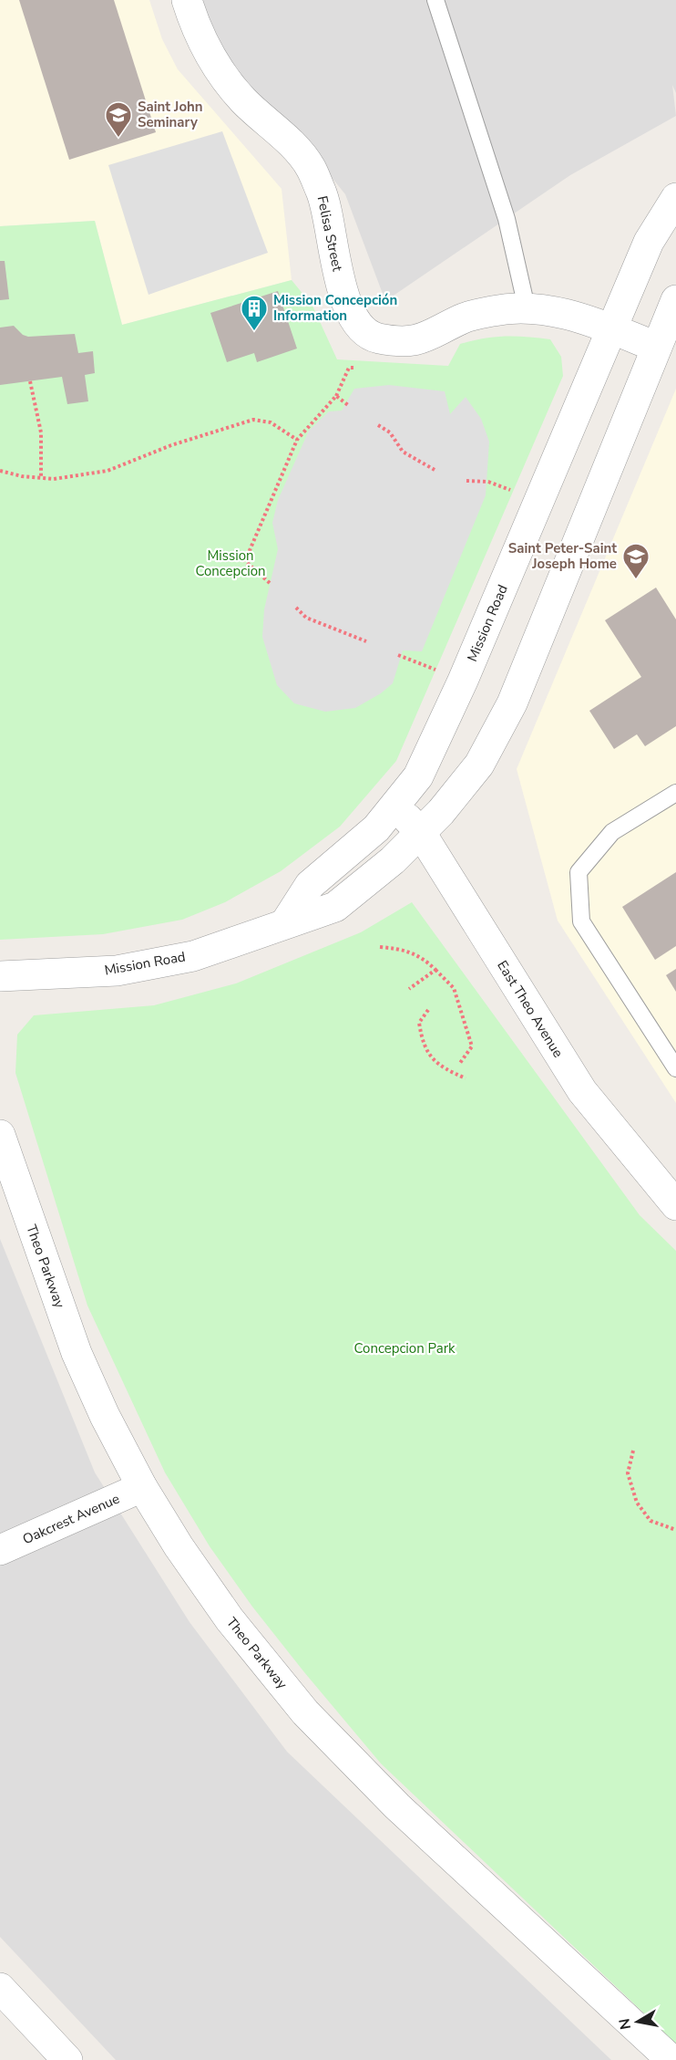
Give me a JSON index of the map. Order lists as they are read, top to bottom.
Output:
{
  "streets": {
    "street": [
      "Felisa Street",
      "Mission Road",
      "East Theo Avenue",
      "Theo Parkway",
      "Oakcrest Avenue"
    ]
  },
  "crossings": [
    ["Felisa Street", "Mission Road"],
    ["Mission Road", "East Theo Avenue"],
    ["Theo Parkway", "Oakcrest Avenue"]
  ],
  "parks": ["Mission Concepcion", "Concepcion Park"],
  "places": {
    "school or university": ["Saint John Seminary", "Saint Peter-Saint Joseph Home"],
    "building": ["Mission Concepción Information"]
  },
  "north": "left"
}
